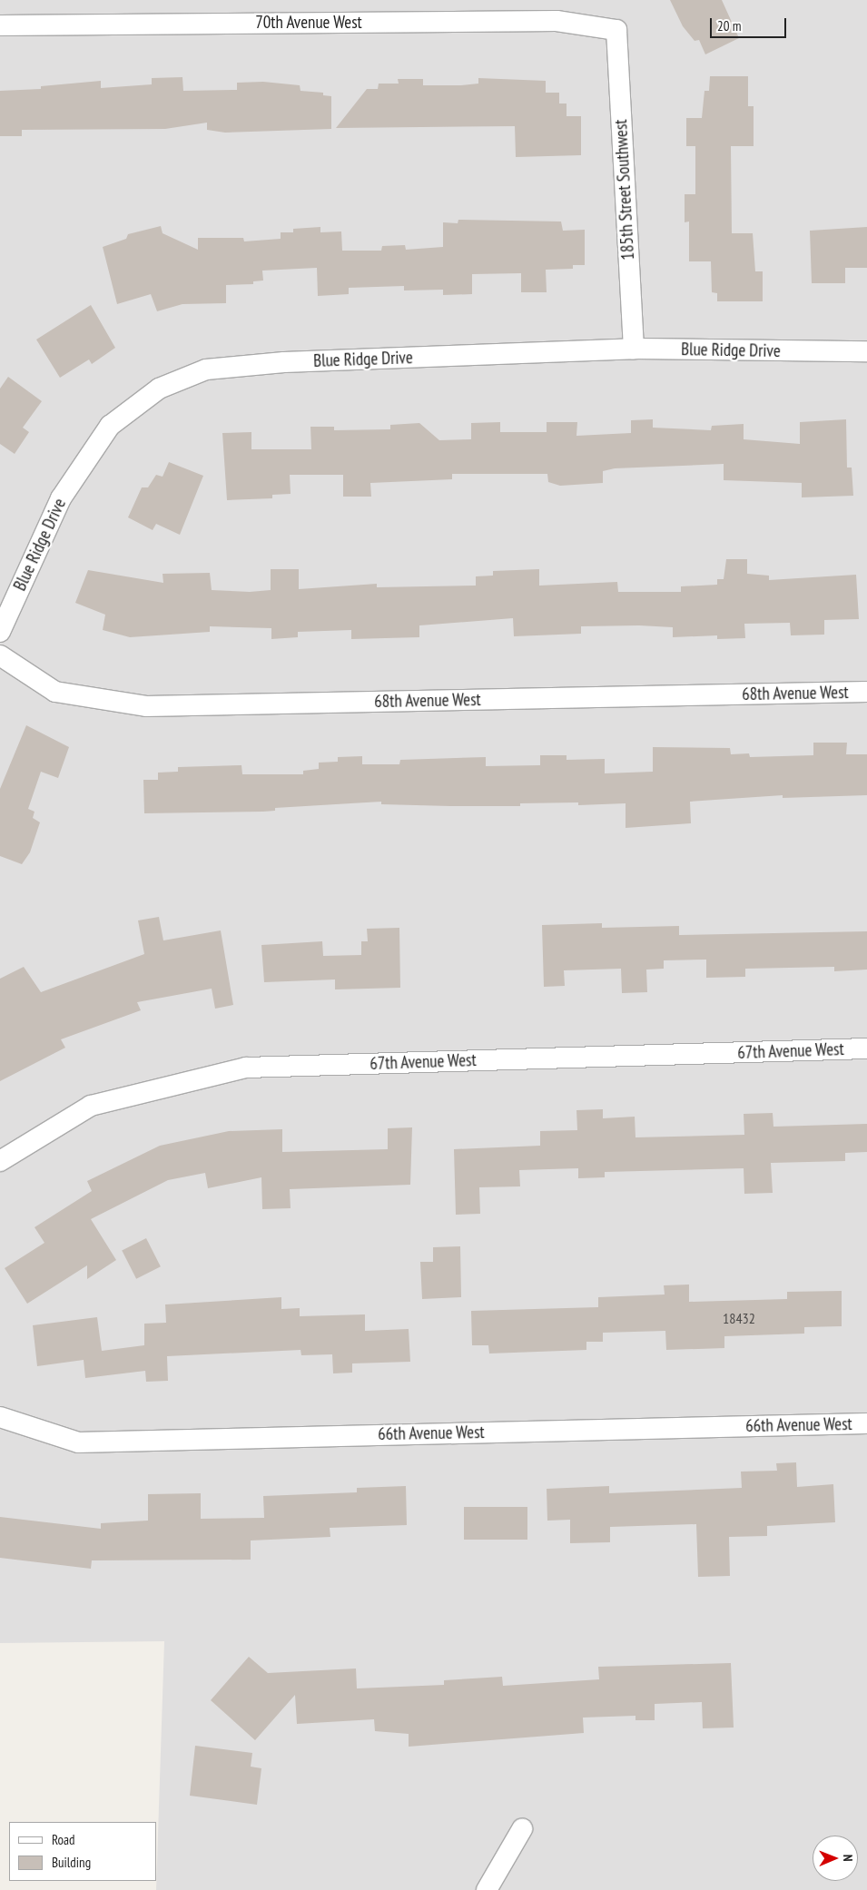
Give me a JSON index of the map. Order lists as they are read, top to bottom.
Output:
{
  "streets": {
    "street": [
      "70th Avenue West",
      "185th Street Southwest",
      "Blue Ridge Drive",
      "68th Avenue West",
      "67th Avenue West",
      "66th Avenue West"
    ]
  },
  "crossings": [
    ["70th Avenue West", "185th Street Southwest"],
    ["185th Street Southwest", "Blue Ridge Drive"]
  ],
  "house_numbers": ["18432"],
  "legend": ["Road", "Building"],
  "scale_bar": "20 m",
  "north": "right"
}
